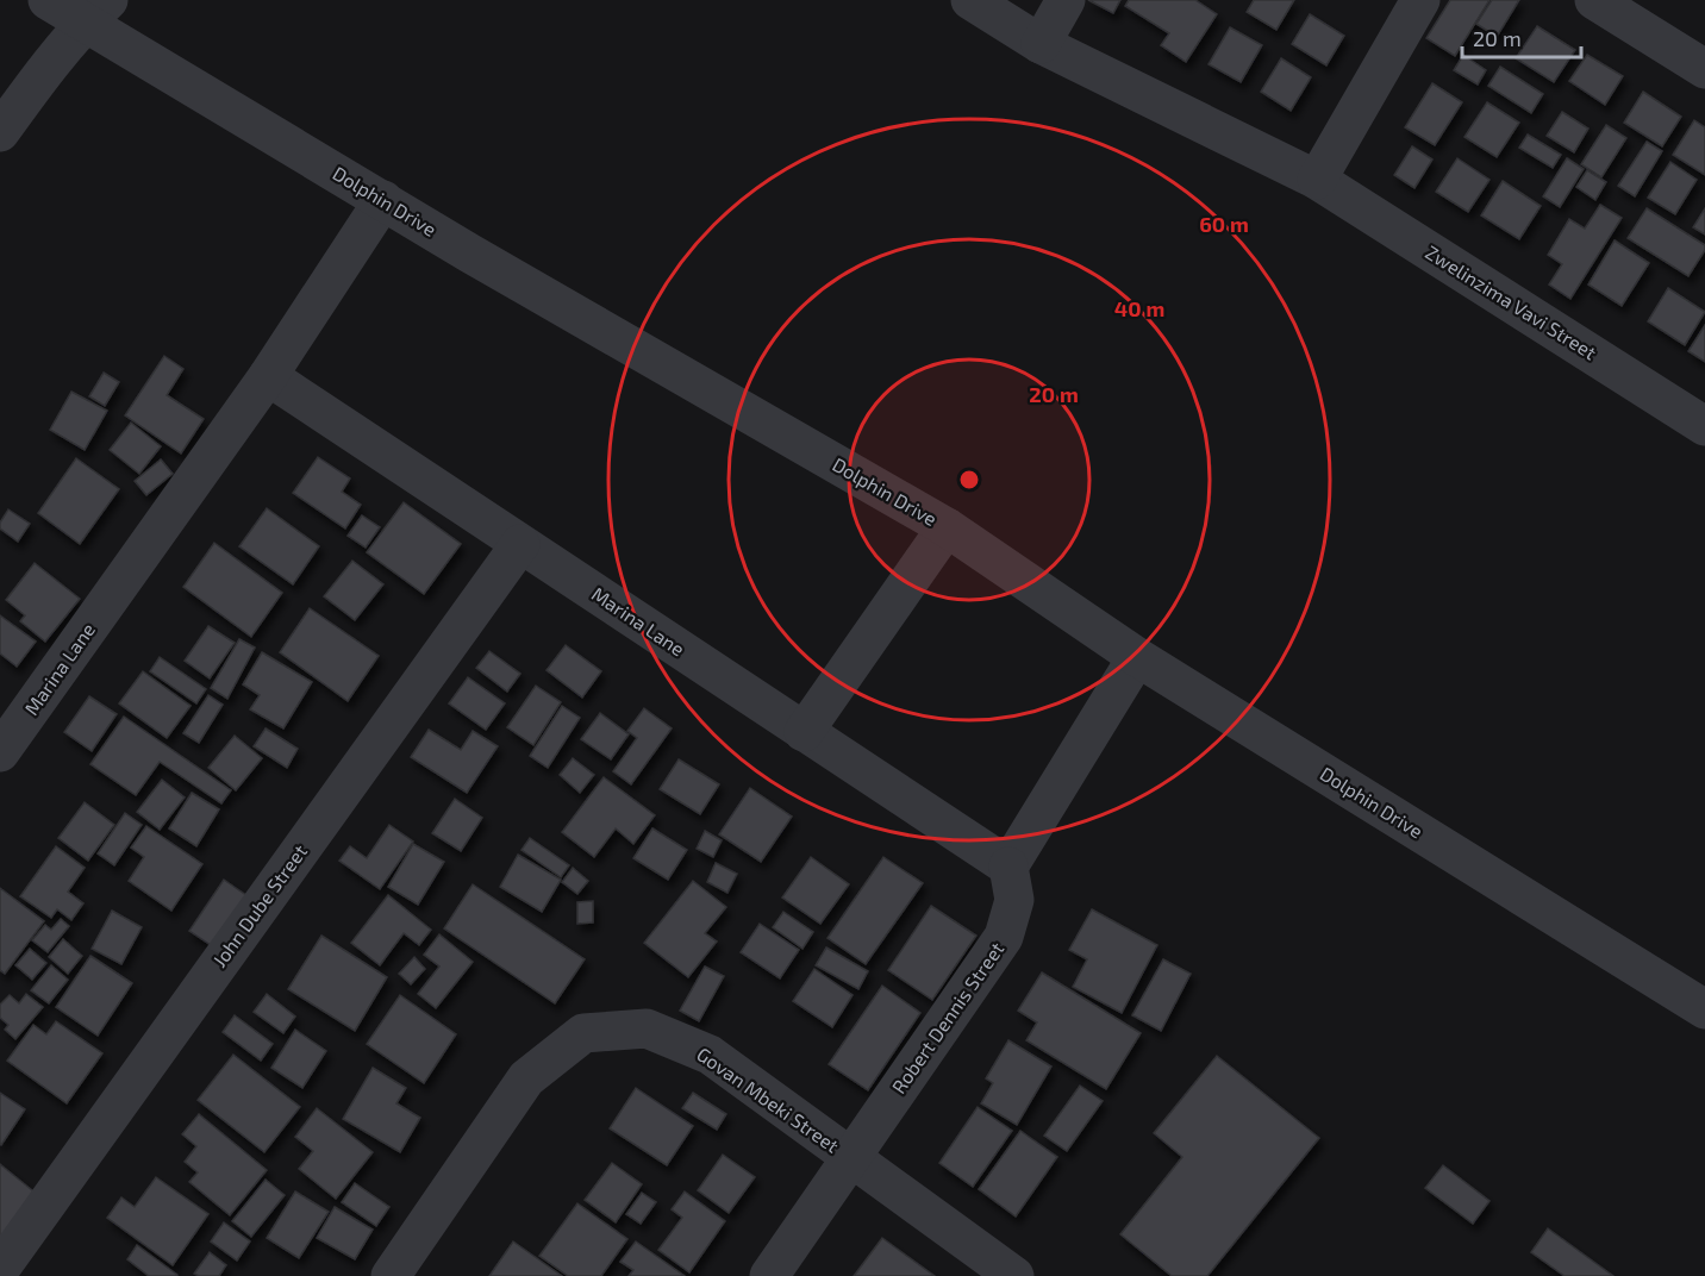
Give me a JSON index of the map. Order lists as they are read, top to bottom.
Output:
{
  "streets": {
    "street": [
      "Dolphin Drive",
      "Zwelinzima Vavi Street",
      "Marina Lane",
      "John Dube Street",
      "Robert Dennis Street",
      "Govan Mbeki Street"
    ]
  },
  "crossings": [
    ["Dolphin Drive", "Marina Lane"],
    ["Marina Lane", "John Dube Street"],
    ["Marina Lane", "Robert Dennis Street"],
    ["Robert Dennis Street", "Govan Mbeki Street"]
  ],
  "scale_bar": "20 m",
  "rings": ["60 m", "40 m", "20 m"]
}
